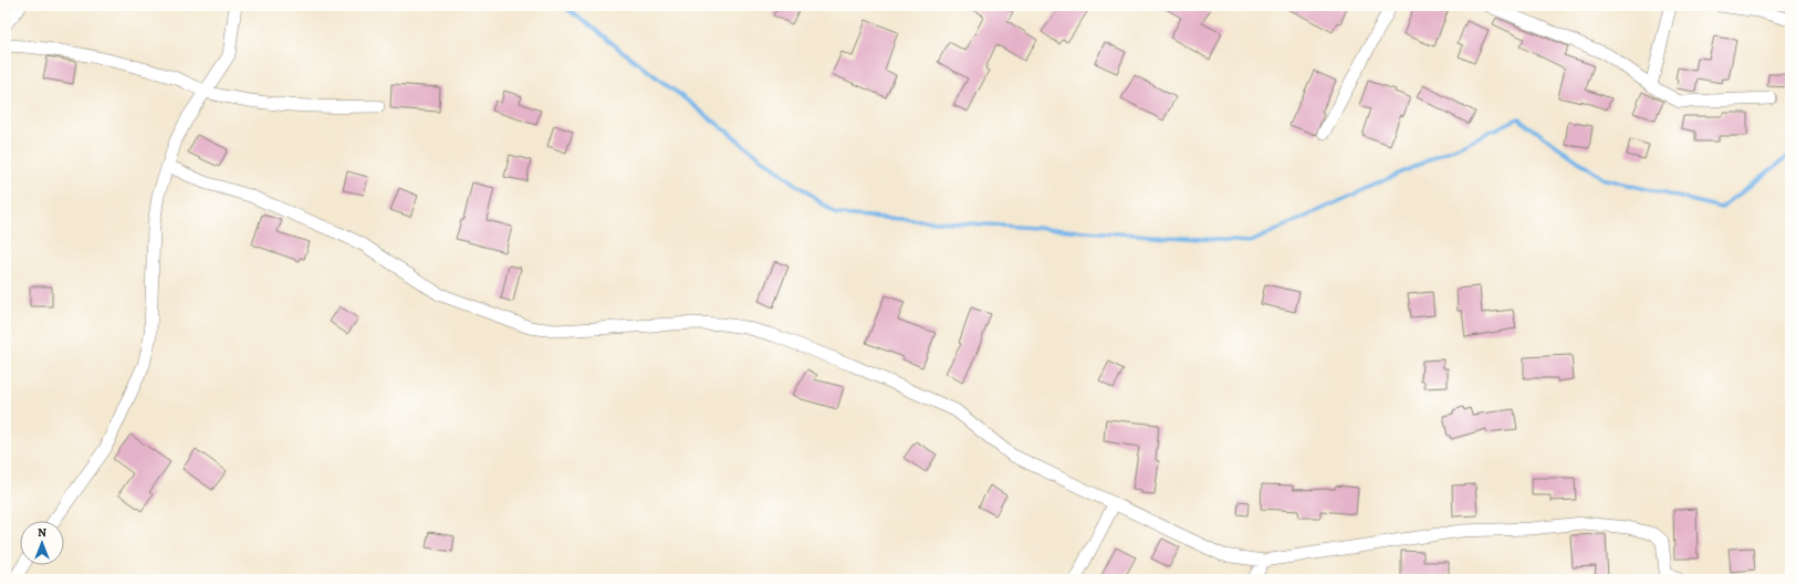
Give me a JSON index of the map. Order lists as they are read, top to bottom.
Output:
{
  "north": "top"
}
